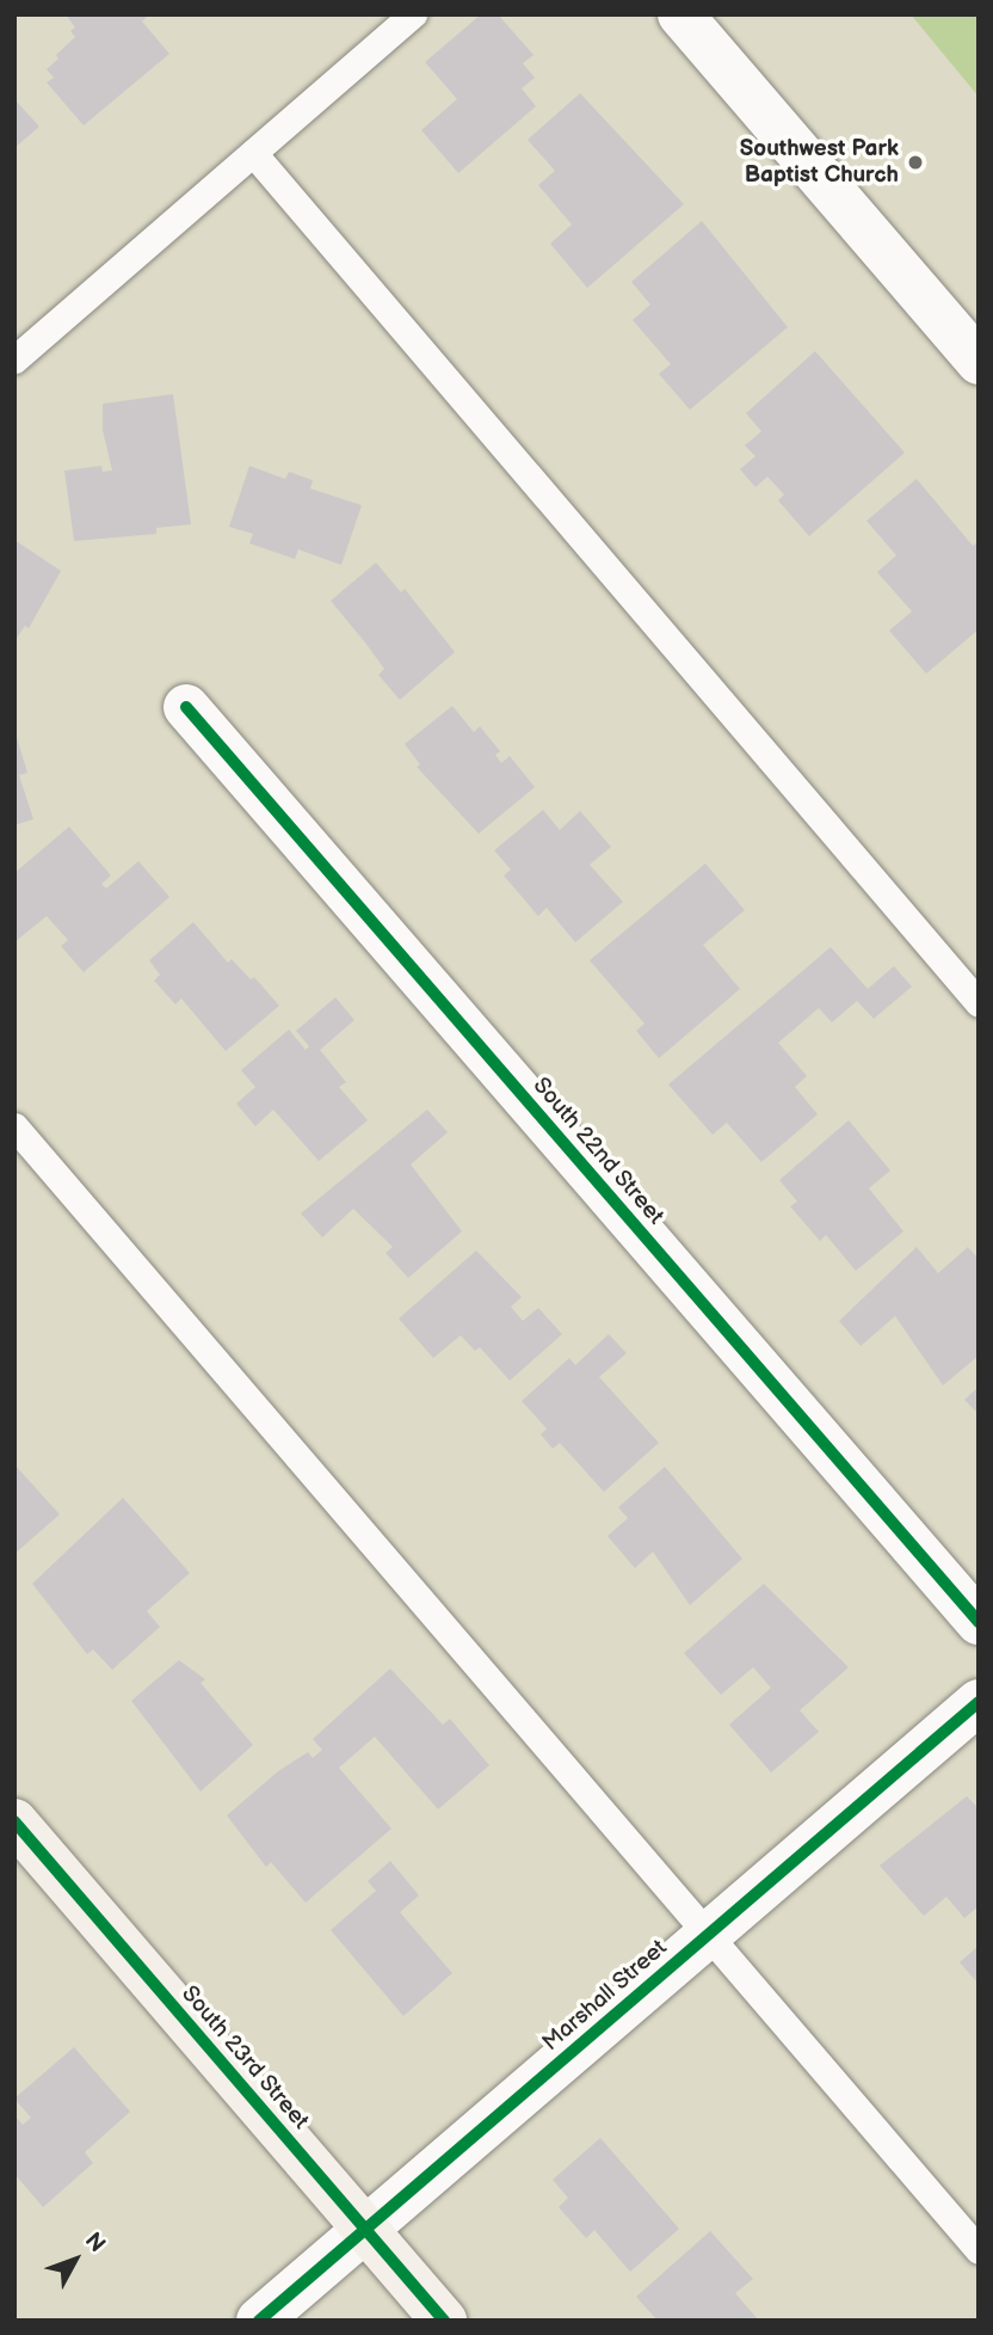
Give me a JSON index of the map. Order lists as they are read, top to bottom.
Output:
{
  "streets": {
    "street": ["South 22nd Street", "Marshall Street", "South 23rd Street"]
  },
  "crossings": [
    ["Marshall Street", "South 23rd Street"]
  ],
  "places": ["Southwest Park Baptist Church"],
  "north": "top right"
}
